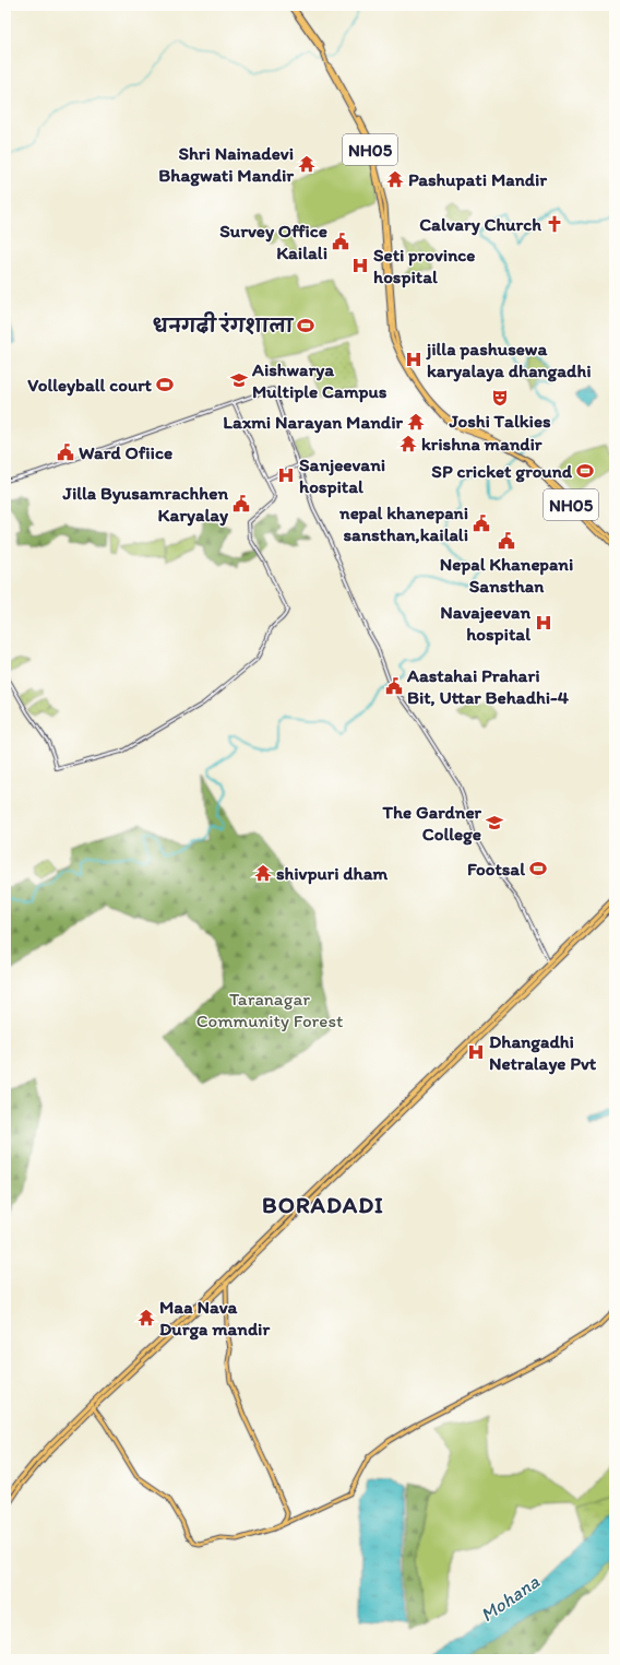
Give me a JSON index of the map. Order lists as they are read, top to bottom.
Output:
{
  "streets": {
    "main road": ["NH05"]
  },
  "districts": ["BORADADI"],
  "water": ["Mohana"],
  "parks": ["Taranagar Community Forest"],
  "places": {
    "temple": [
      "Shri Nainadevi Bhagwati Mandir",
      "Pashupati Mandir",
      "Laxmi Narayan Mandir",
      "krishna mandir",
      "shivpuri dham",
      "Maa Nava Durga mandir"
    ],
    "church": ["Calvary Church"],
    "public building": [
      "Survey Office Kailali",
      "Ward Ofiice",
      "Jilla Byusamrachhen Karyalay",
      "nepal khanepani sansthan,kailali",
      "Nepal Khanepani Sansthan",
      "Aastahai Prahari Bit, Uttar Behadhi-4"
    ],
    "hospital": [
      "Seti province hospital",
      "jilla pashusewa karyalaya dhangadhi",
      "Sanjeevani hospital",
      "Navajeevan hospital",
      "Dhangadhi Netralaye Pvt"
    ],
    "sports": [
      "धनगढी रंगशाला",
      "Volleyball court",
      "SP cricket ground",
      "Footsal"
    ],
    "school or university": ["Aishwarya Multiple Campus", "The Gardner College"],
    "theatre": ["Joshi Talkies"]
  }
}
